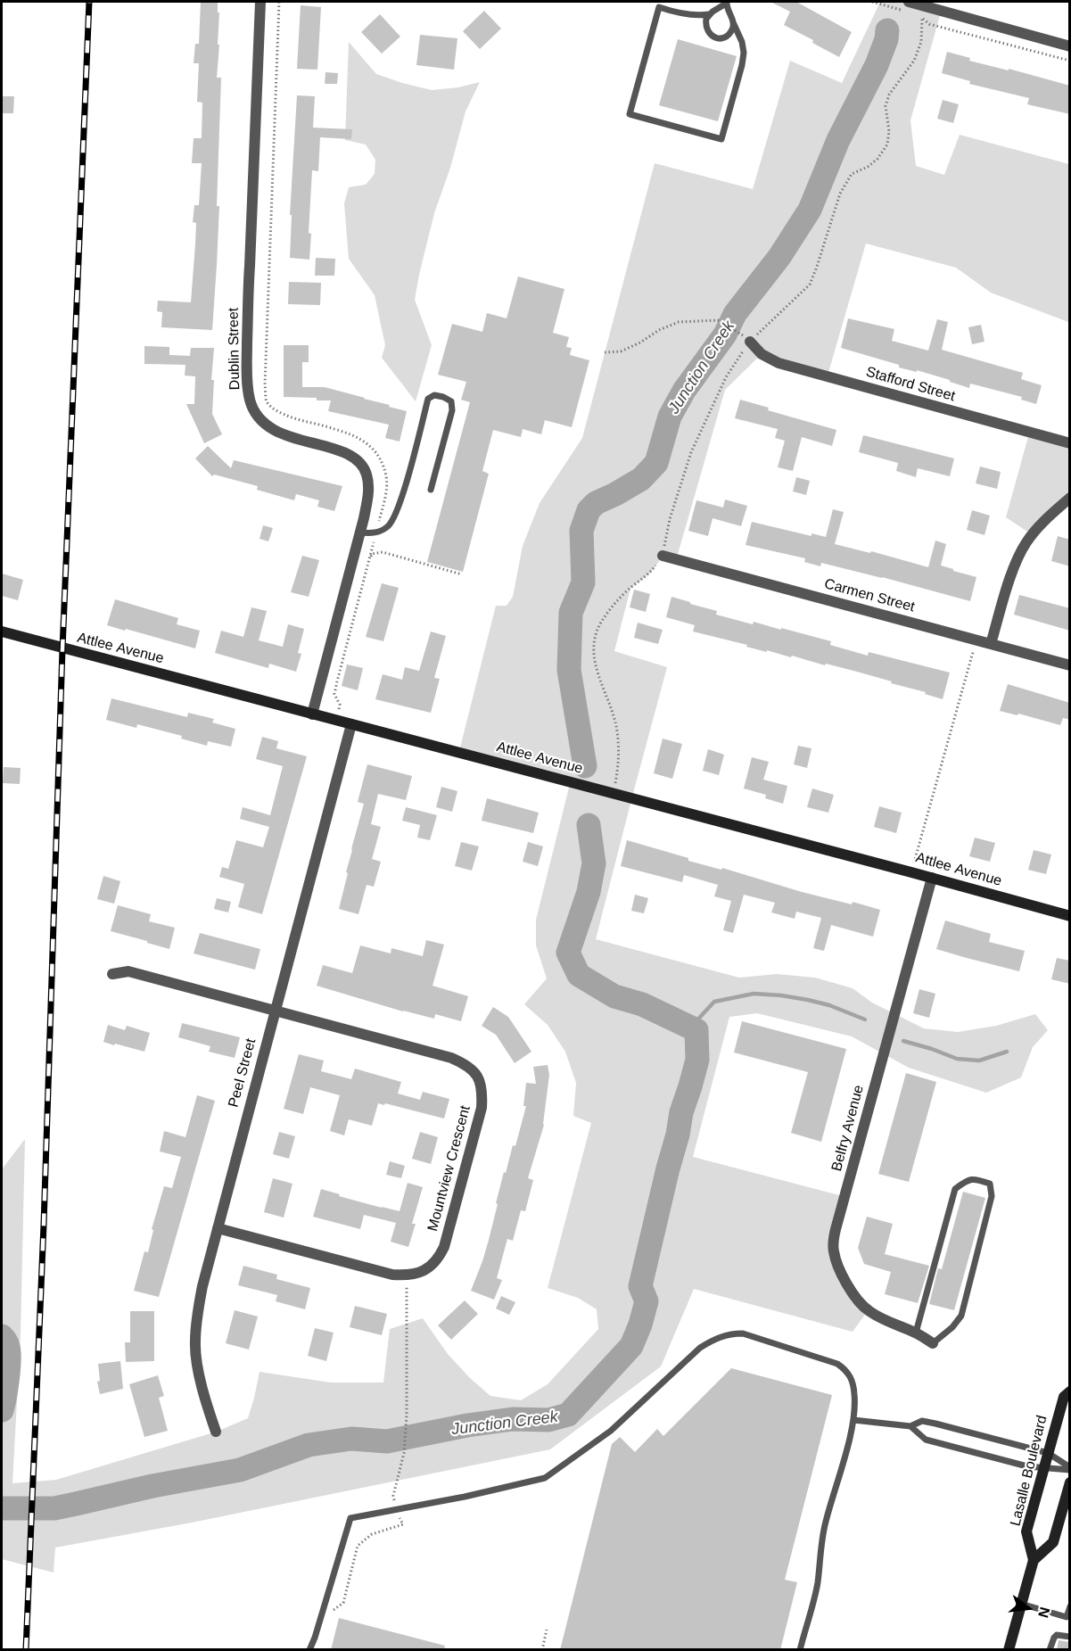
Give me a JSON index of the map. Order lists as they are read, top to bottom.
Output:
{
  "streets": {
    "street": [
      "Dublin Street",
      "Stafford Street",
      "Carmen Street",
      "Attlee Avenue",
      "Peel Street",
      "Belfry Avenue",
      "Mountview Crescent",
      "Lasalle Boulevard"
    ]
  },
  "crossings": [
    ["Dublin Street", "Attlee Avenue"],
    ["Attlee Avenue", "Peel Street"],
    ["Attlee Avenue", "Belfry Avenue"],
    ["Peel Street", "Mountview Crescent"]
  ],
  "water": ["Junction Creek"],
  "north": "right"
}
